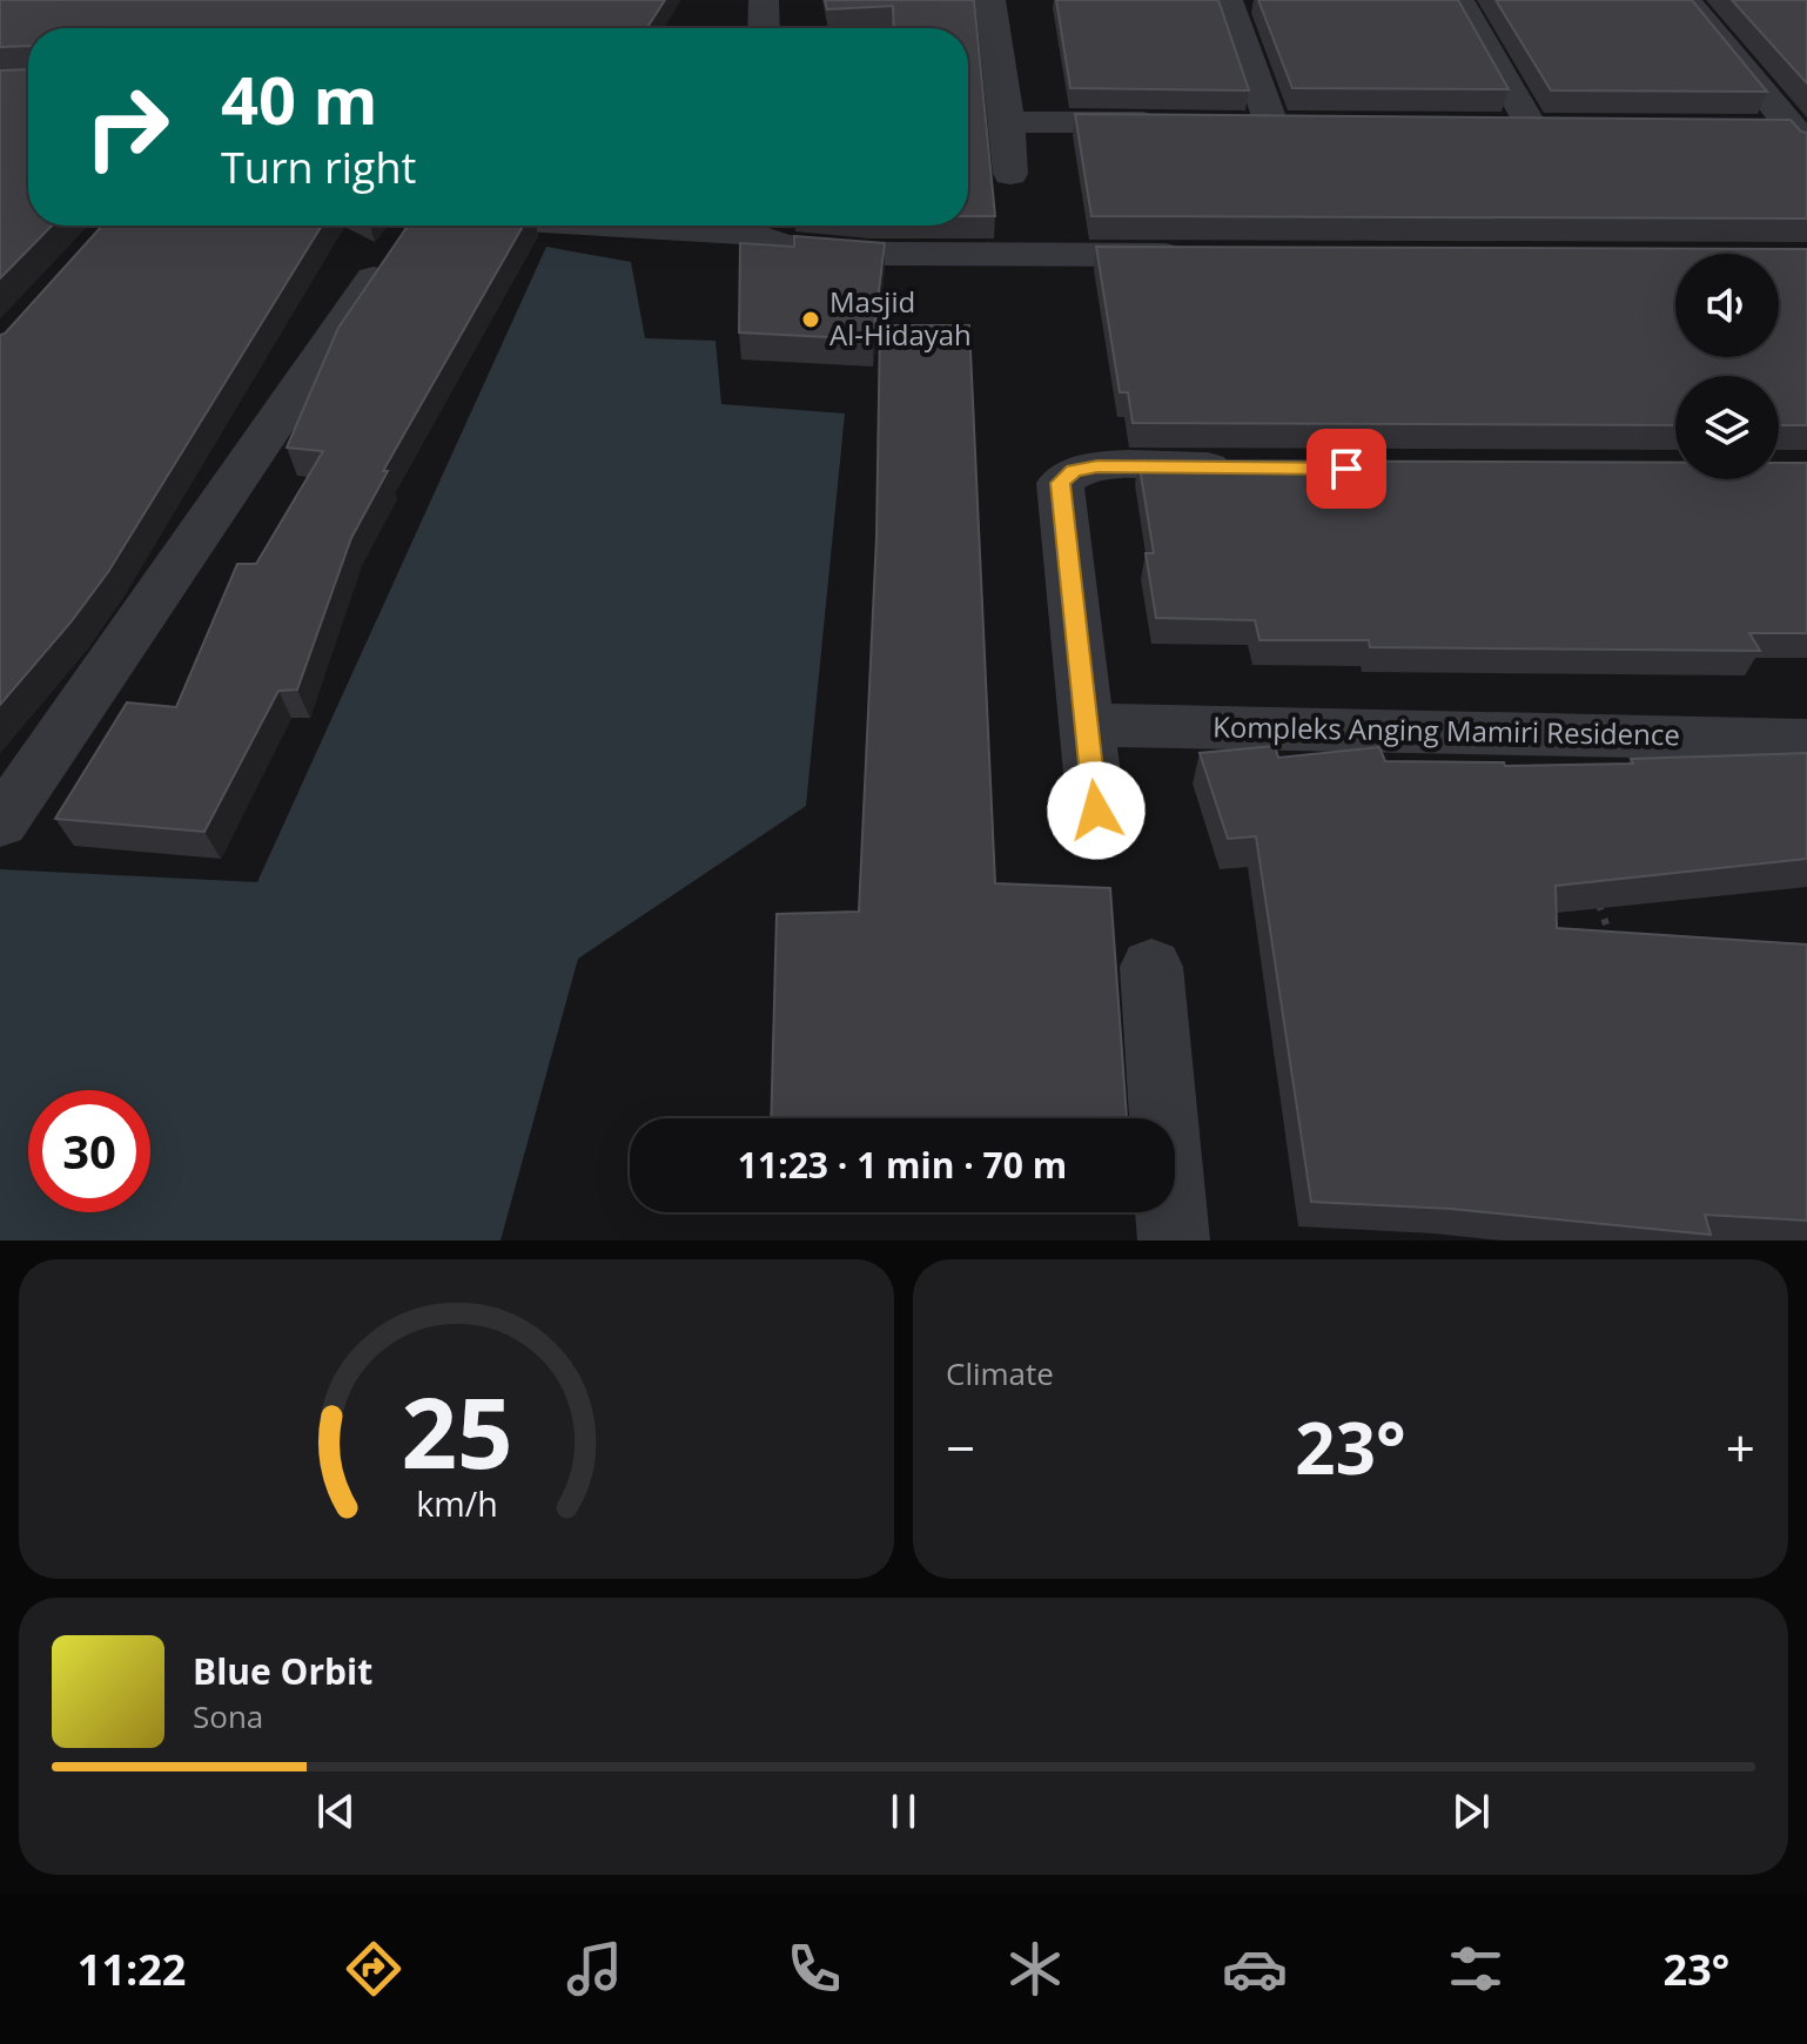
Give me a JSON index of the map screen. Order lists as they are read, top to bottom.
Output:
{
  "streets": {
    "street": ["Kompleks Anging Mamiri Residence"]
  },
  "places": ["Masjid Al-Hidayah"],
  "page": {
    "turn": ["40 m", "Turn right"],
    "limit": "30",
    "trip": "11:23 · 1 min · 70 m",
    "tile": "Climate",
    "heat": ["−", "23°", "+"],
    "song": ["Blue Orbit", "Sona"],
    "tabs": ["11:22", "23°"],
    "gauge": ["25", "km/h"]
  }
}
